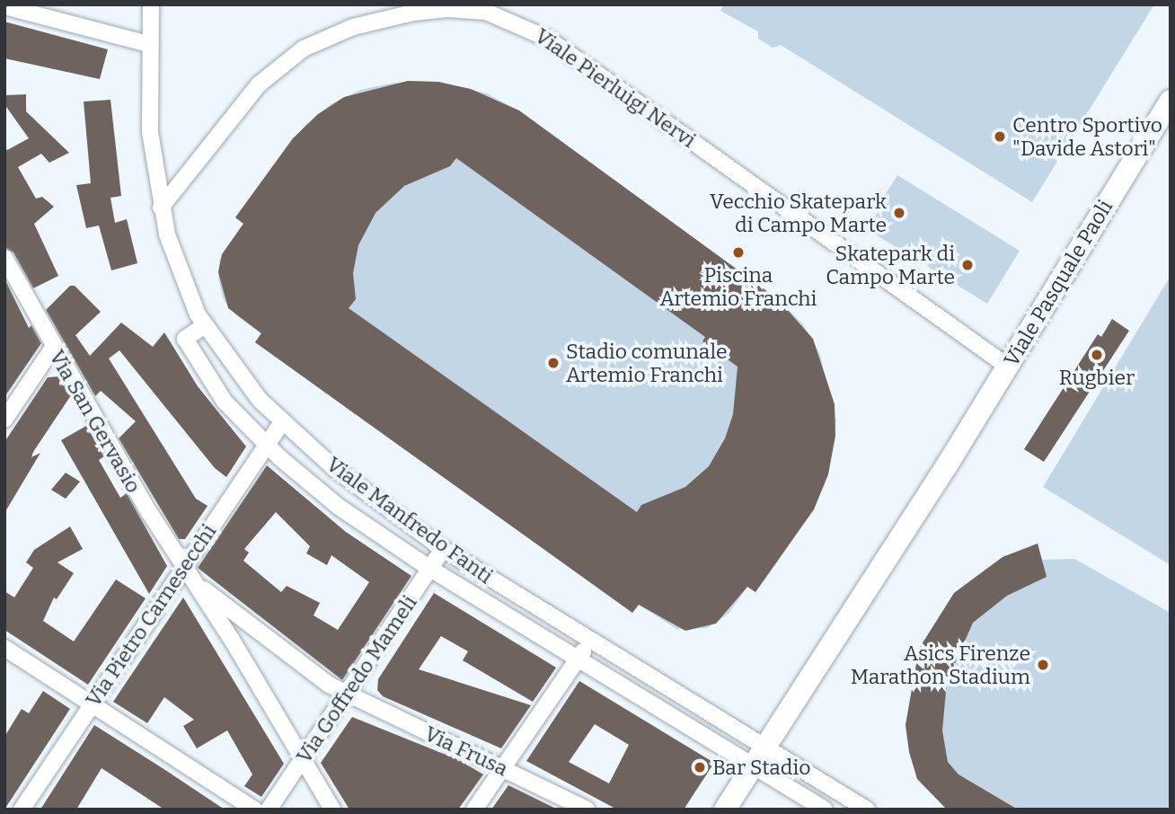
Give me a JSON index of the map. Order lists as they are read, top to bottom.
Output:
{
  "streets": {
    "street": [
      "Viale Pierluigi Nervi",
      "Viale Pasquale Paoli",
      "Via San Gervasio",
      "Viale Manfredo Fanti",
      "Via Pietro Carnesecchi",
      "Via Goffredo Mameli",
      "Via Frusa"
    ]
  },
  "crossings": [
    ["Viale Pierluigi Nervi", "Viale Pasquale Paoli"],
    ["Viale Pierluigi Nervi", "Viale Manfredo Fanti"],
    ["Viale Pasquale Paoli", "Viale Manfredo Fanti"],
    ["Via San Gervasio", "Via Pietro Carnesecchi"],
    ["Via San Gervasio", "Via Goffredo Mameli"],
    ["Via San Gervasio", "Via Frusa"],
    ["Viale Manfredo Fanti", "Via Pietro Carnesecchi"],
    ["Viale Manfredo Fanti", "Via Goffredo Mameli"],
    ["Via Goffredo Mameli", "Via Frusa"]
  ],
  "places": [
    "Centro Sportivo \"Davide Astori\"",
    "Vecchio Skatepark di Campo Marte",
    "Piscina Artemio Franchi",
    "Skatepark di Campo Marte",
    "Rugbier",
    "Stadio comunale Artemio Franchi",
    "Asics Firenze Marathon Stadium",
    "Bar Stadio"
  ]
}
